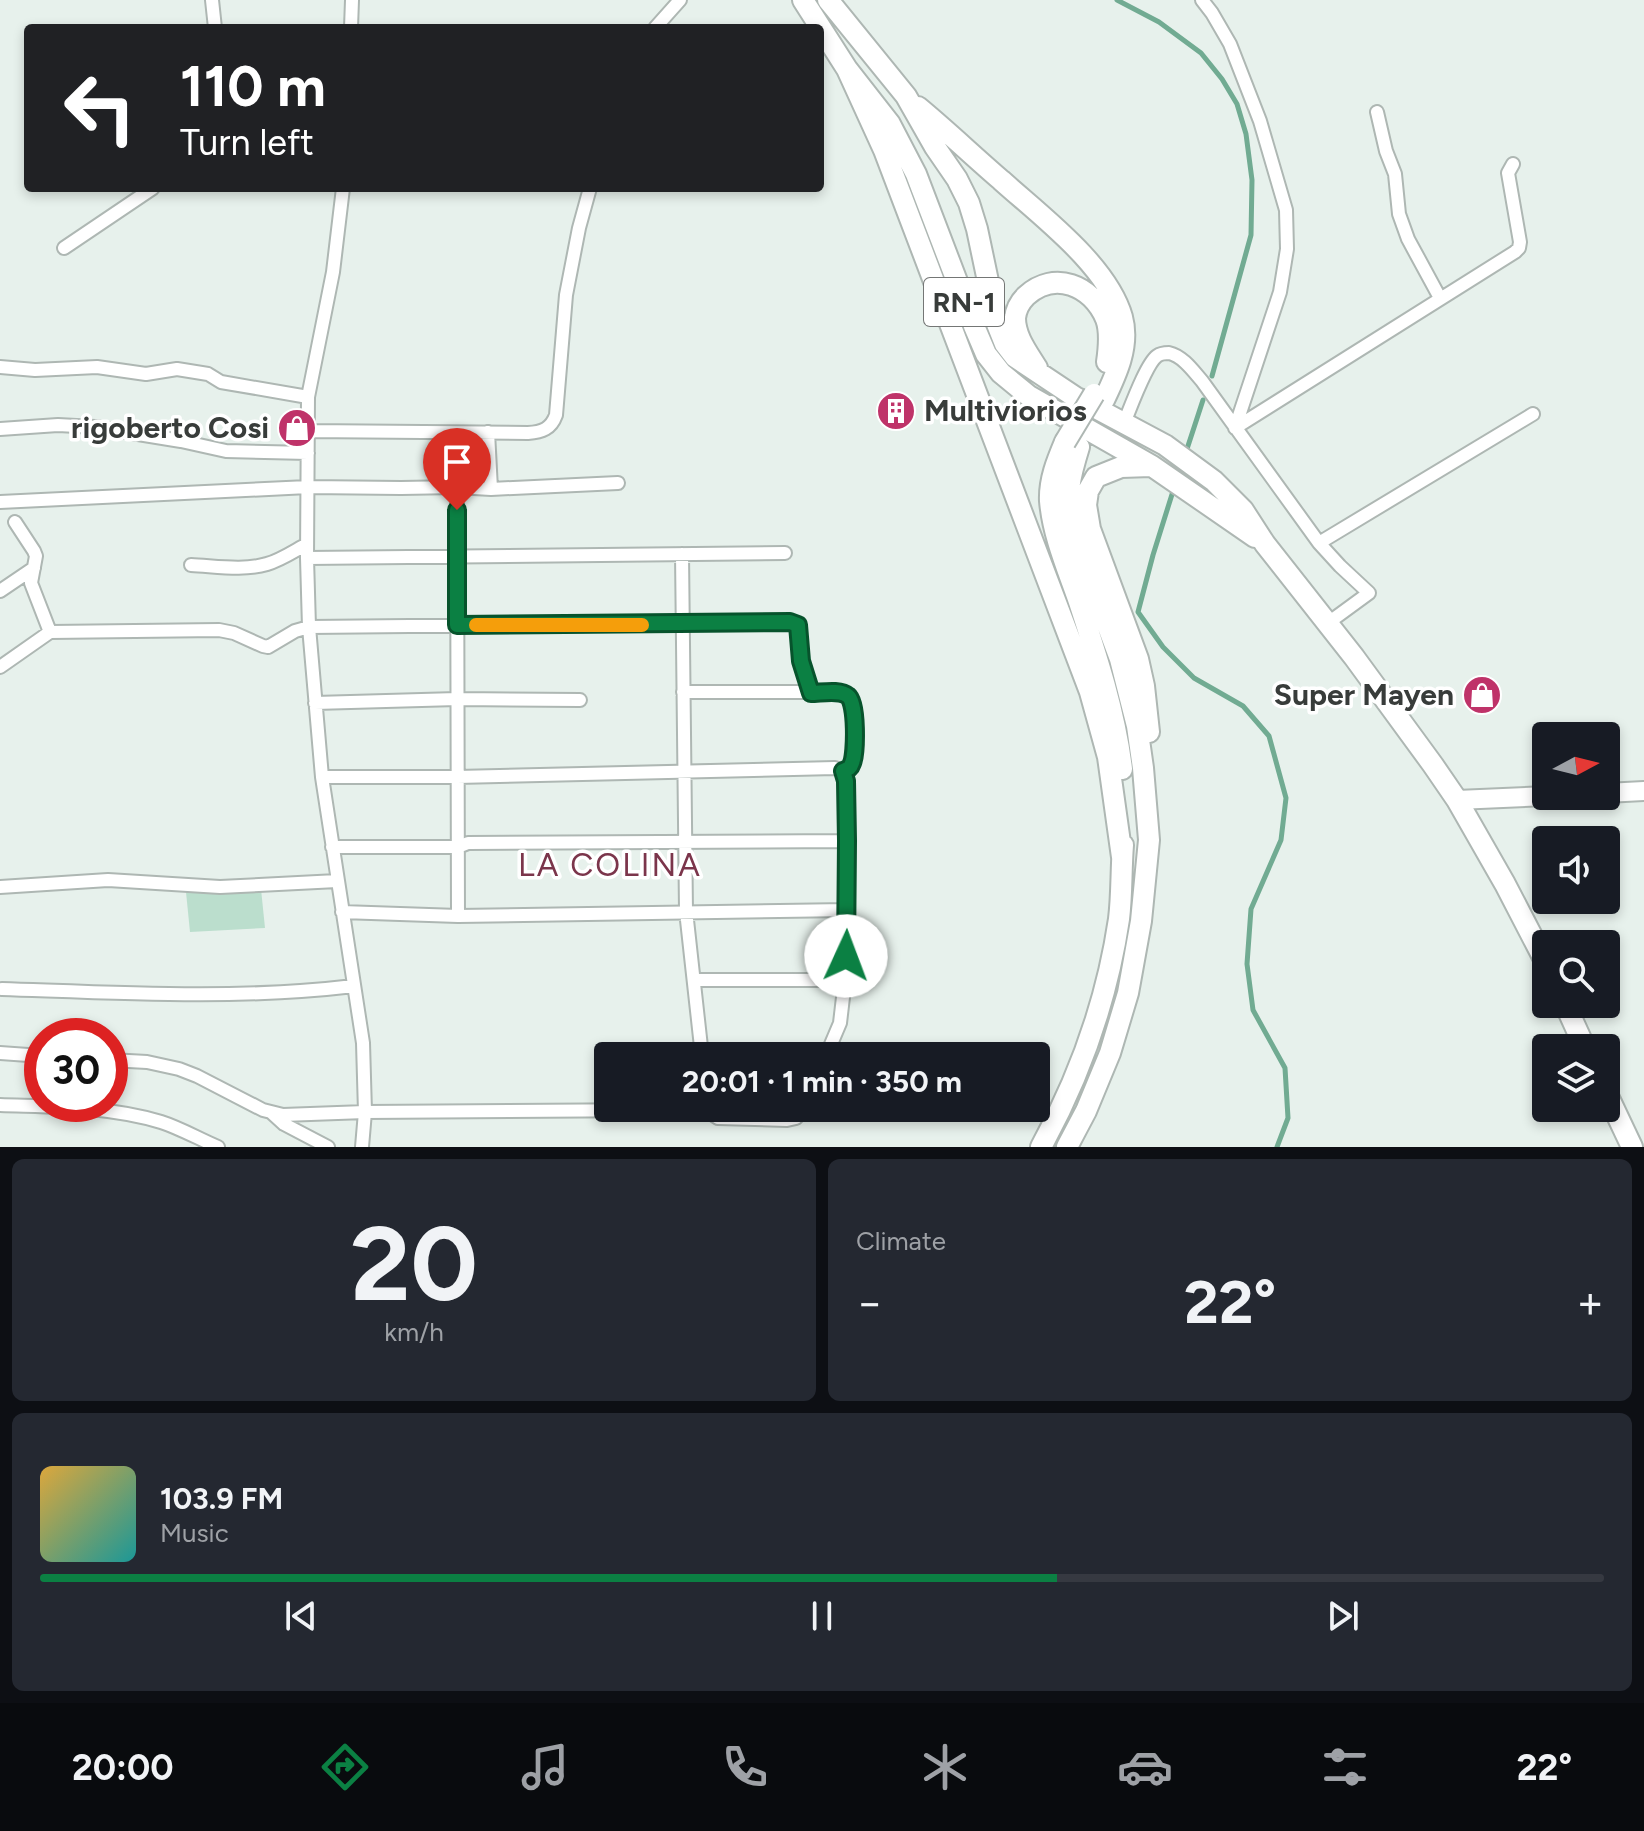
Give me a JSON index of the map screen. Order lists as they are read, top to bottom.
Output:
{
  "streets": {
    "main road": ["RN-1"]
  },
  "districts": ["LA COLINA"],
  "places": {
    "building": ["Multiviorios"],
    "shop": ["rigoberto Cosi", "Super Mayen"]
  },
  "north": "right",
  "page": {
    "turn": ["110 m", "Turn left"],
    "limit": "30",
    "trip": "20:01 · 1 min · 350 m",
    "tile": [
      ["20", "km/h"],
      "Climate"
    ],
    "heat": ["−", "22°", "+"],
    "song": ["103.9 FM", "Music"],
    "tabs": ["20:00", "22°"]
  }
}
